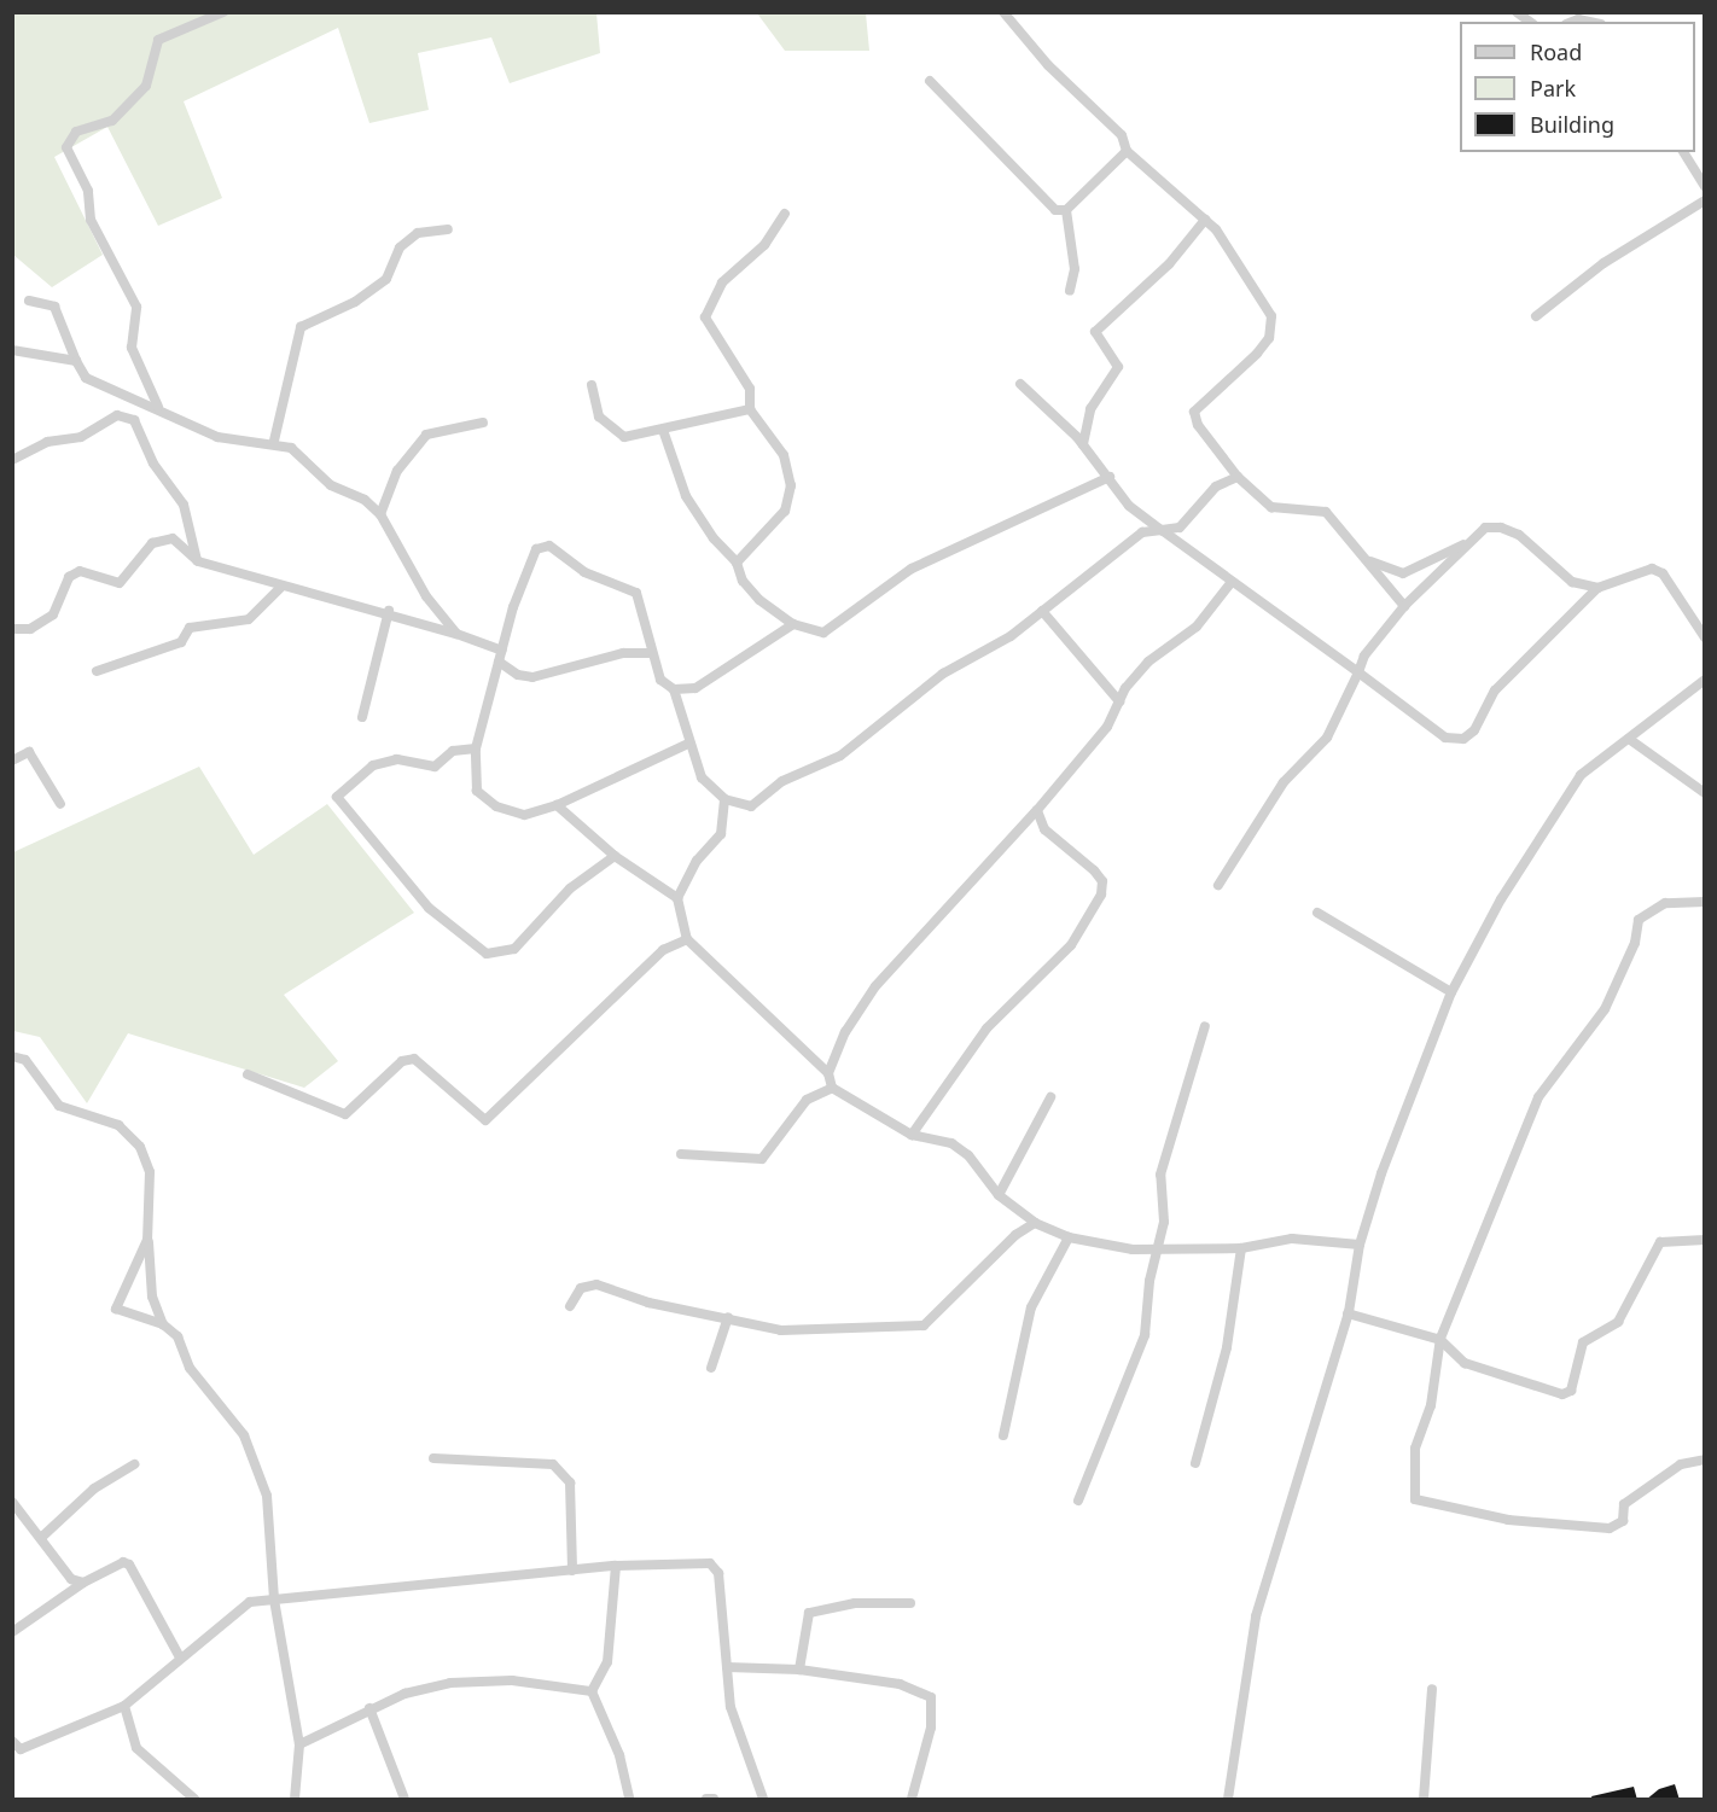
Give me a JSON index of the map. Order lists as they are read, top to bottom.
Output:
{
  "legend": ["Road", "Park", "Building"]
}
